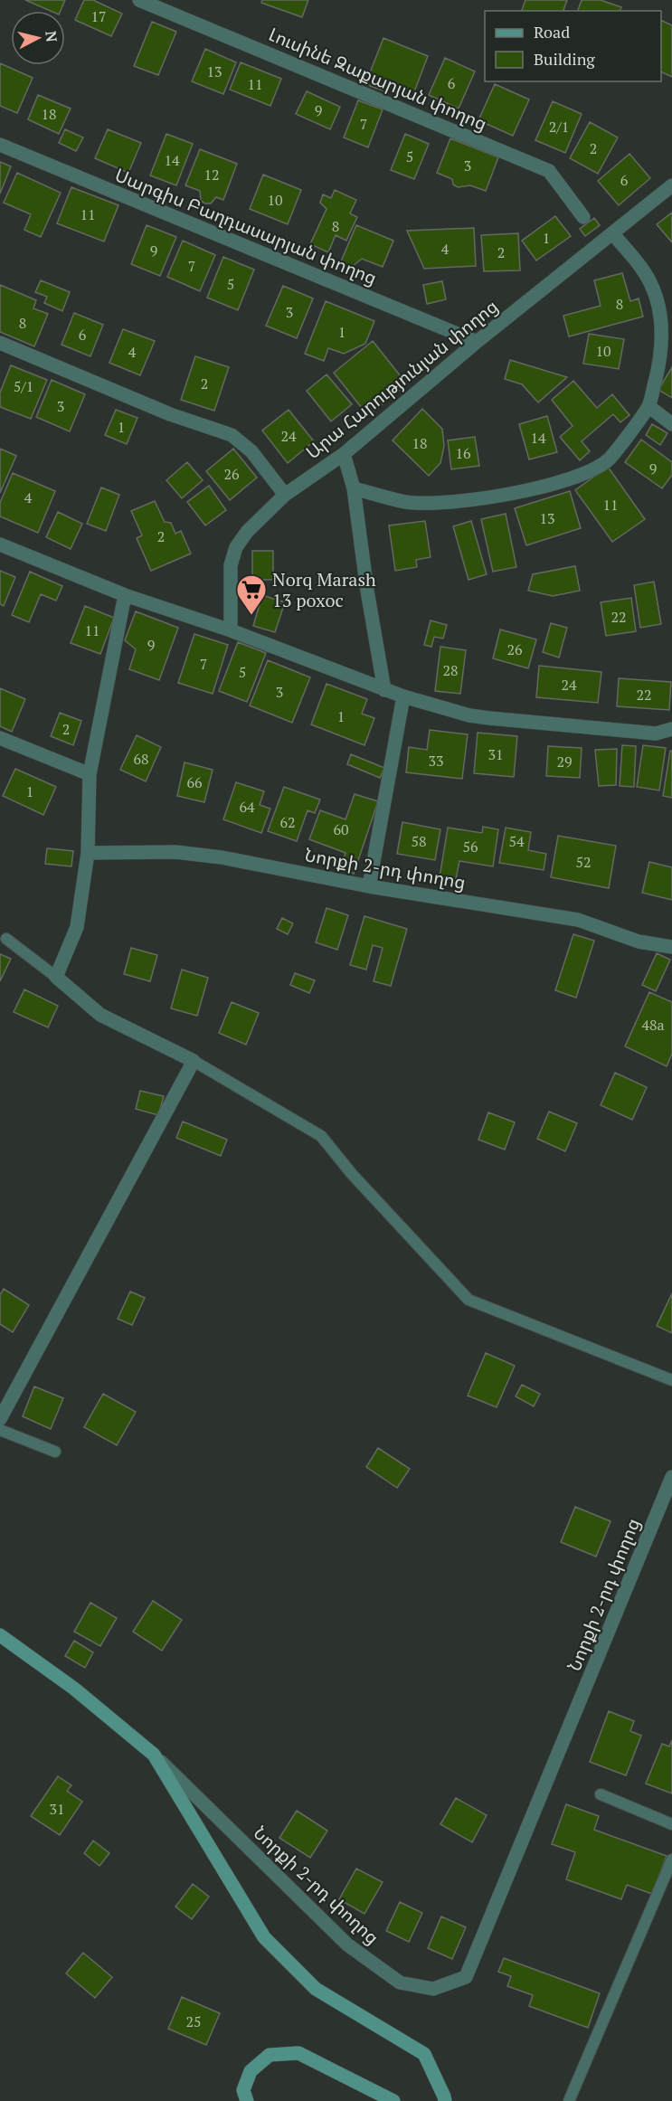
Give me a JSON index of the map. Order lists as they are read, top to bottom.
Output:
{
  "streets": {
    "street": [
      "Լուսինե Զաքարյան փողոց",
      "Սարգիս Բաղդասարյան փողոց",
      "Արա Հարությունյան փողոց",
      "Նորքի 2-րդ փողոց"
    ]
  },
  "crossings": [
    ["Սարգիս Բաղդասարյան փողոց", "Արա Հարությունյան փողոց"]
  ],
  "places": {
    "supermarket": ["Norq Marash 13 poxoc"]
  },
  "house_numbers": [
    "17",
    "13",
    "6",
    "11",
    "9",
    "18",
    "7",
    "2/1",
    "2",
    "5",
    "14",
    "3",
    "12",
    "6",
    "10",
    "11",
    "8",
    "1",
    "4",
    "9",
    "2",
    "7",
    "5",
    "8",
    "3",
    "8",
    "1",
    "6",
    "10",
    "4",
    "2",
    "5/1",
    "3",
    "1",
    "24",
    "14",
    "18",
    "16",
    "9",
    "26",
    "4",
    "11",
    "13",
    "2",
    "22",
    "11",
    "9",
    "26",
    "7",
    "28",
    "5",
    "24",
    "3",
    "22",
    "1",
    "2",
    "31",
    "68",
    "33",
    "29",
    "66",
    "1",
    "64",
    "62",
    "60",
    "58",
    "54",
    "56",
    "52",
    "48a",
    "31",
    "25"
  ],
  "legend": ["Road", "Building"],
  "north": "right"
}
